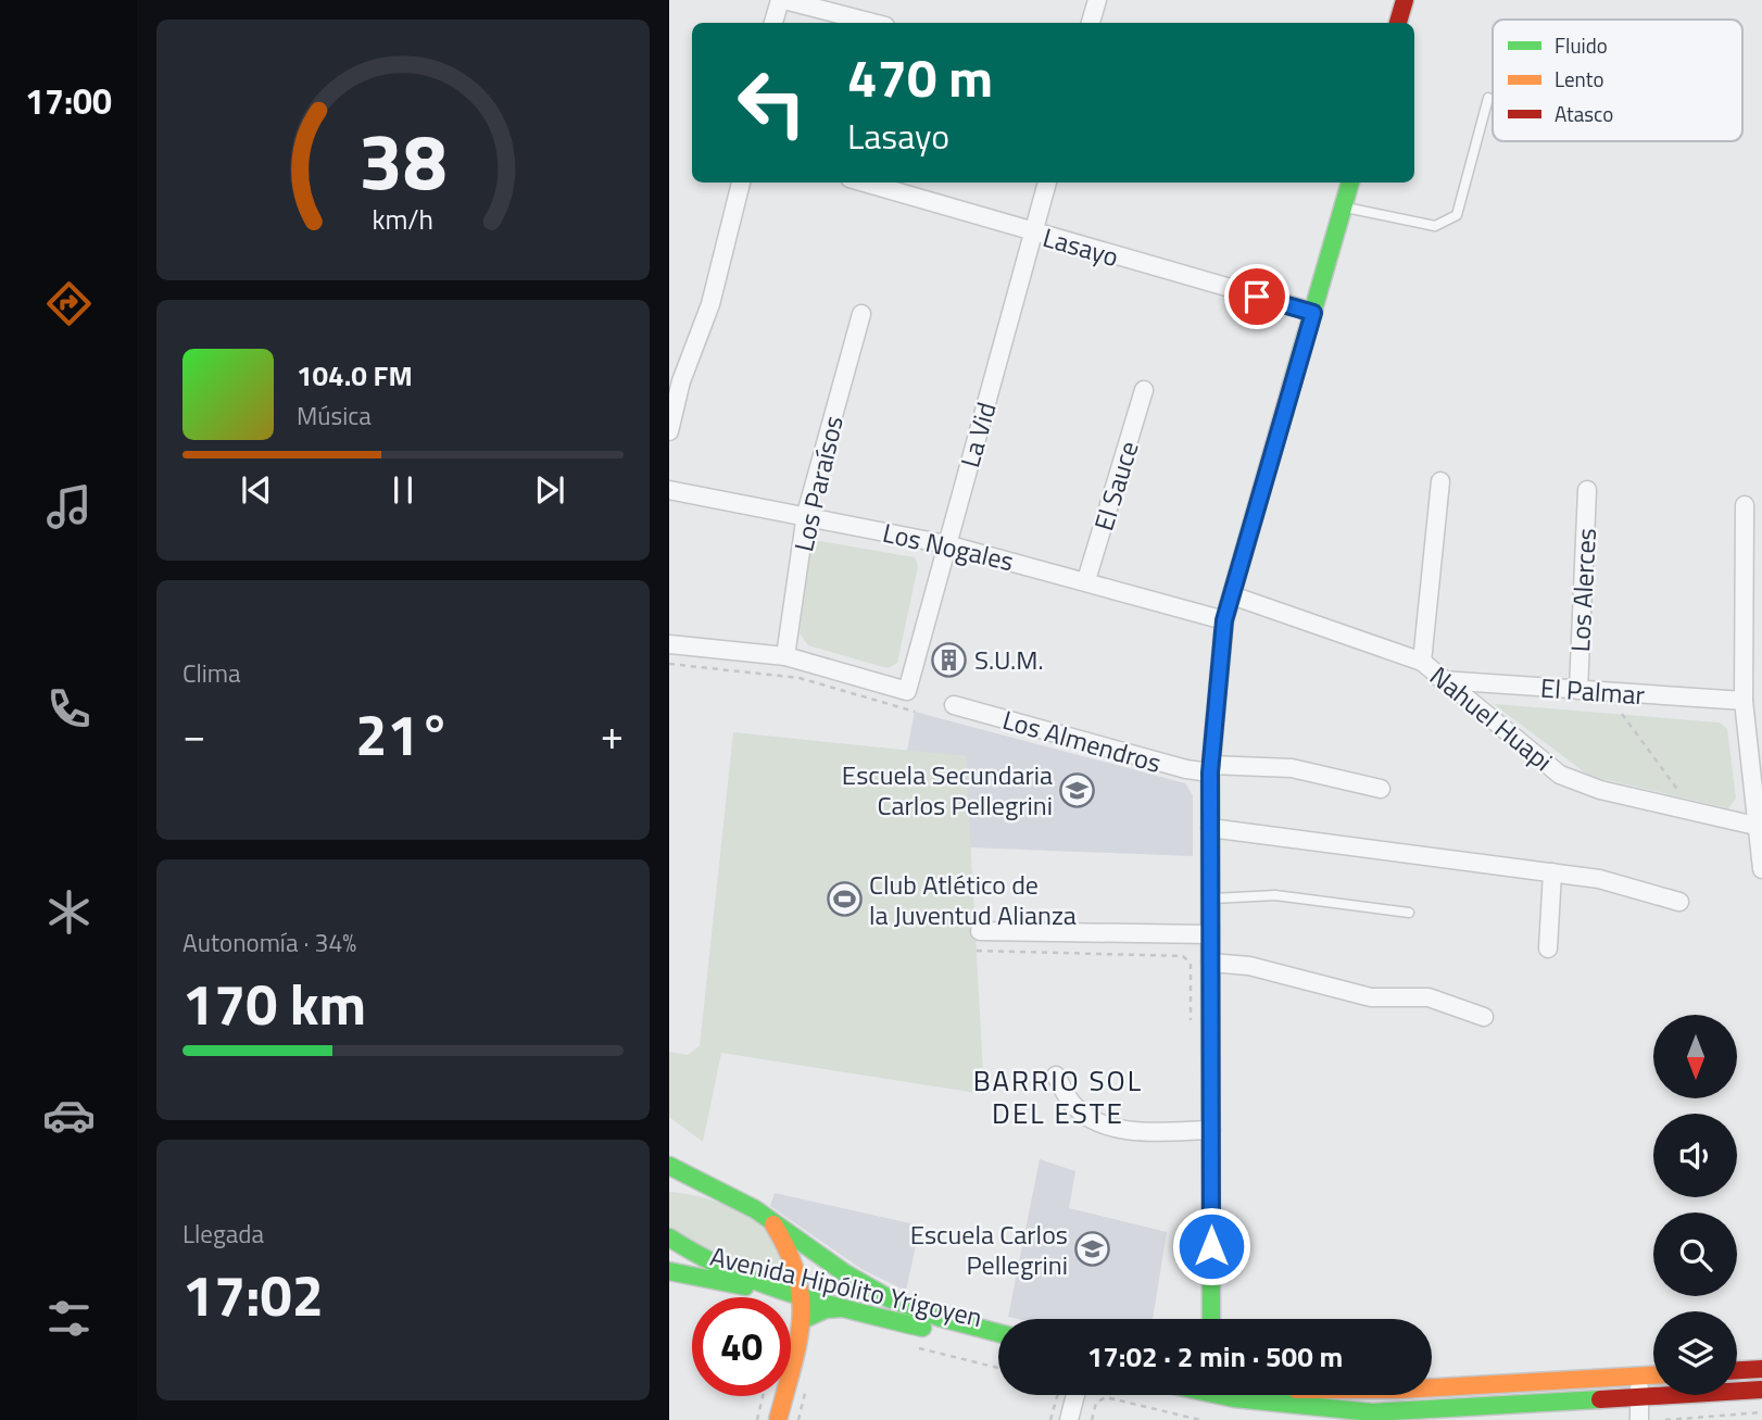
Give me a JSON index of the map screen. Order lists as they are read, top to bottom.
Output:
{
  "streets": {
    "main road": ["Avenida Hipólito Yrigoyen"],
    "street": [
      "Lasayo",
      "La Vid",
      "Los Paraísos",
      "El Sauce",
      "Los Nogales",
      "Los Alerces",
      "El Palmar",
      "Nahuel Huapi",
      "Los Almendros"
    ]
  },
  "crossings": [
    ["Lasayo", "La Vid"],
    ["La Vid", "Los Paraísos"],
    ["La Vid", "Los Nogales"],
    ["Los Paraísos", "Los Nogales"],
    ["El Sauce", "Los Nogales"],
    ["Los Alerces", "El Palmar"],
    ["El Palmar", "Nahuel Huapi"]
  ],
  "districts": ["BARRIO SOL DEL ESTE"],
  "places": {
    "building": ["S.U.M."],
    "school or university": ["Escuela Secundaria Carlos Pellegrini", "Escuela Carlos Pellegrini"],
    "sports": ["Club Atlético de la Juventud Alianza"]
  },
  "legend": ["Fluido", "Lento", "Atasco"],
  "north": "bottom",
  "page": {
    "tabs": "17:00",
    "turn": ["470 m", "Lasayo"],
    "song": ["104.0 FM", "Música"],
    "tile": [
      "Clima",
      ["Autonomía · 34%", "170 km"],
      ["Llegada", "17:02"]
    ],
    "heat": ["−", "21°", "+"],
    "limit": "40",
    "trip": "17:02 · 2 min · 500 m",
    "gauge": ["38", "km/h"]
  }
}
